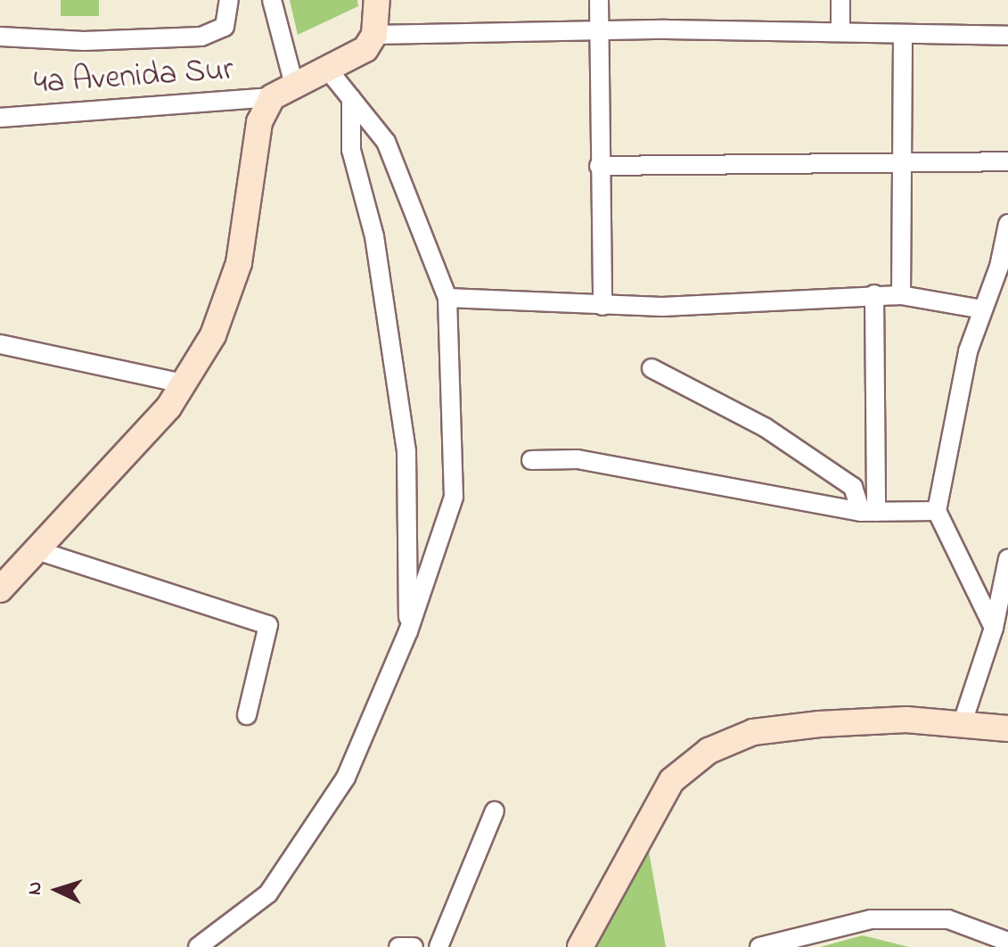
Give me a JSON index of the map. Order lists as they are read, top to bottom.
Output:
{
  "streets": {
    "street": ["4a Avenida Sur"]
  },
  "north": "left"
}
